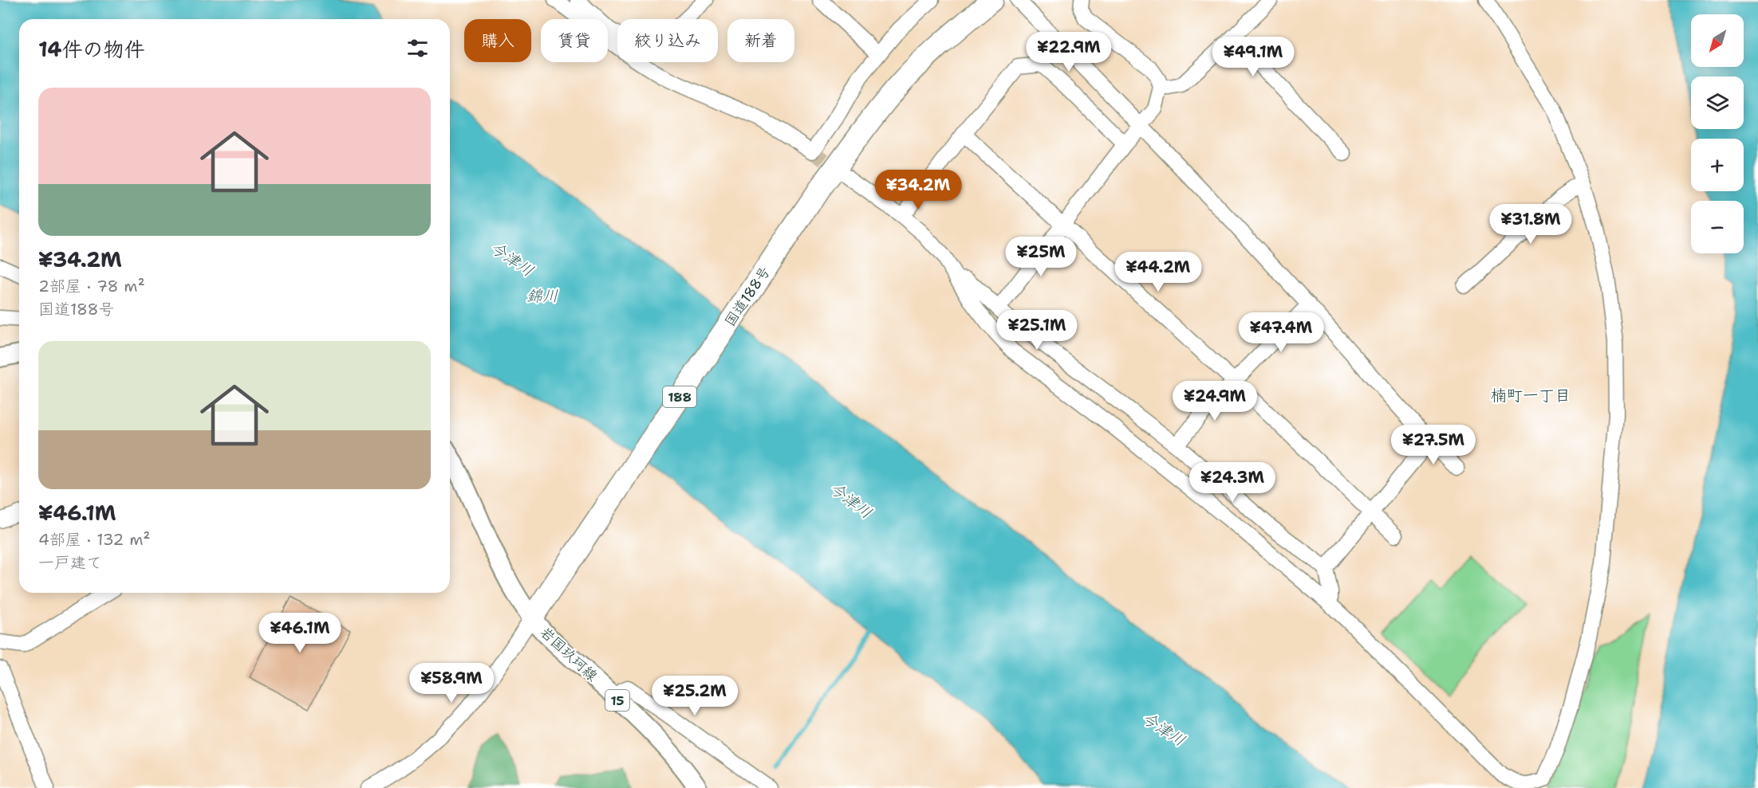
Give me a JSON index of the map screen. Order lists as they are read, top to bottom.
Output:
{
  "streets": {
    "highway": ["国道188号", "188"],
    "main road": ["岩国玖珂線", "15"]
  },
  "crossings": [
    ["国道188号", "岩国玖珂線"]
  ],
  "districts": ["楠町一丁目"],
  "water": ["今津川", "錦川"],
  "north": "bottom left",
  "page": {
    "map_buttons": ["+", "−"],
    "chip": [
      "購入",
      "賃貸",
      "絞り込み",
      "新着"
    ],
    "heading": "14件の物件",
    "price": [
      "¥22.9M",
      "¥49.1M",
      "¥34.2M",
      "¥31.8M",
      "¥25M",
      "¥44.2M",
      "¥25.1M",
      "¥47.4M",
      "¥24.9M",
      "¥27.5M",
      "¥24.3M",
      "¥46.1M",
      "¥58.9M",
      "¥25.2M"
    ],
    "list": [
      {
        "name": "¥34.2M",
        "note": "2部屋 · 78 m² · 国道188号"
      },
      {
        "name": "¥46.1M",
        "note": "4部屋 · 132 m² · 一戸建て"
      }
    ]
  }
}
